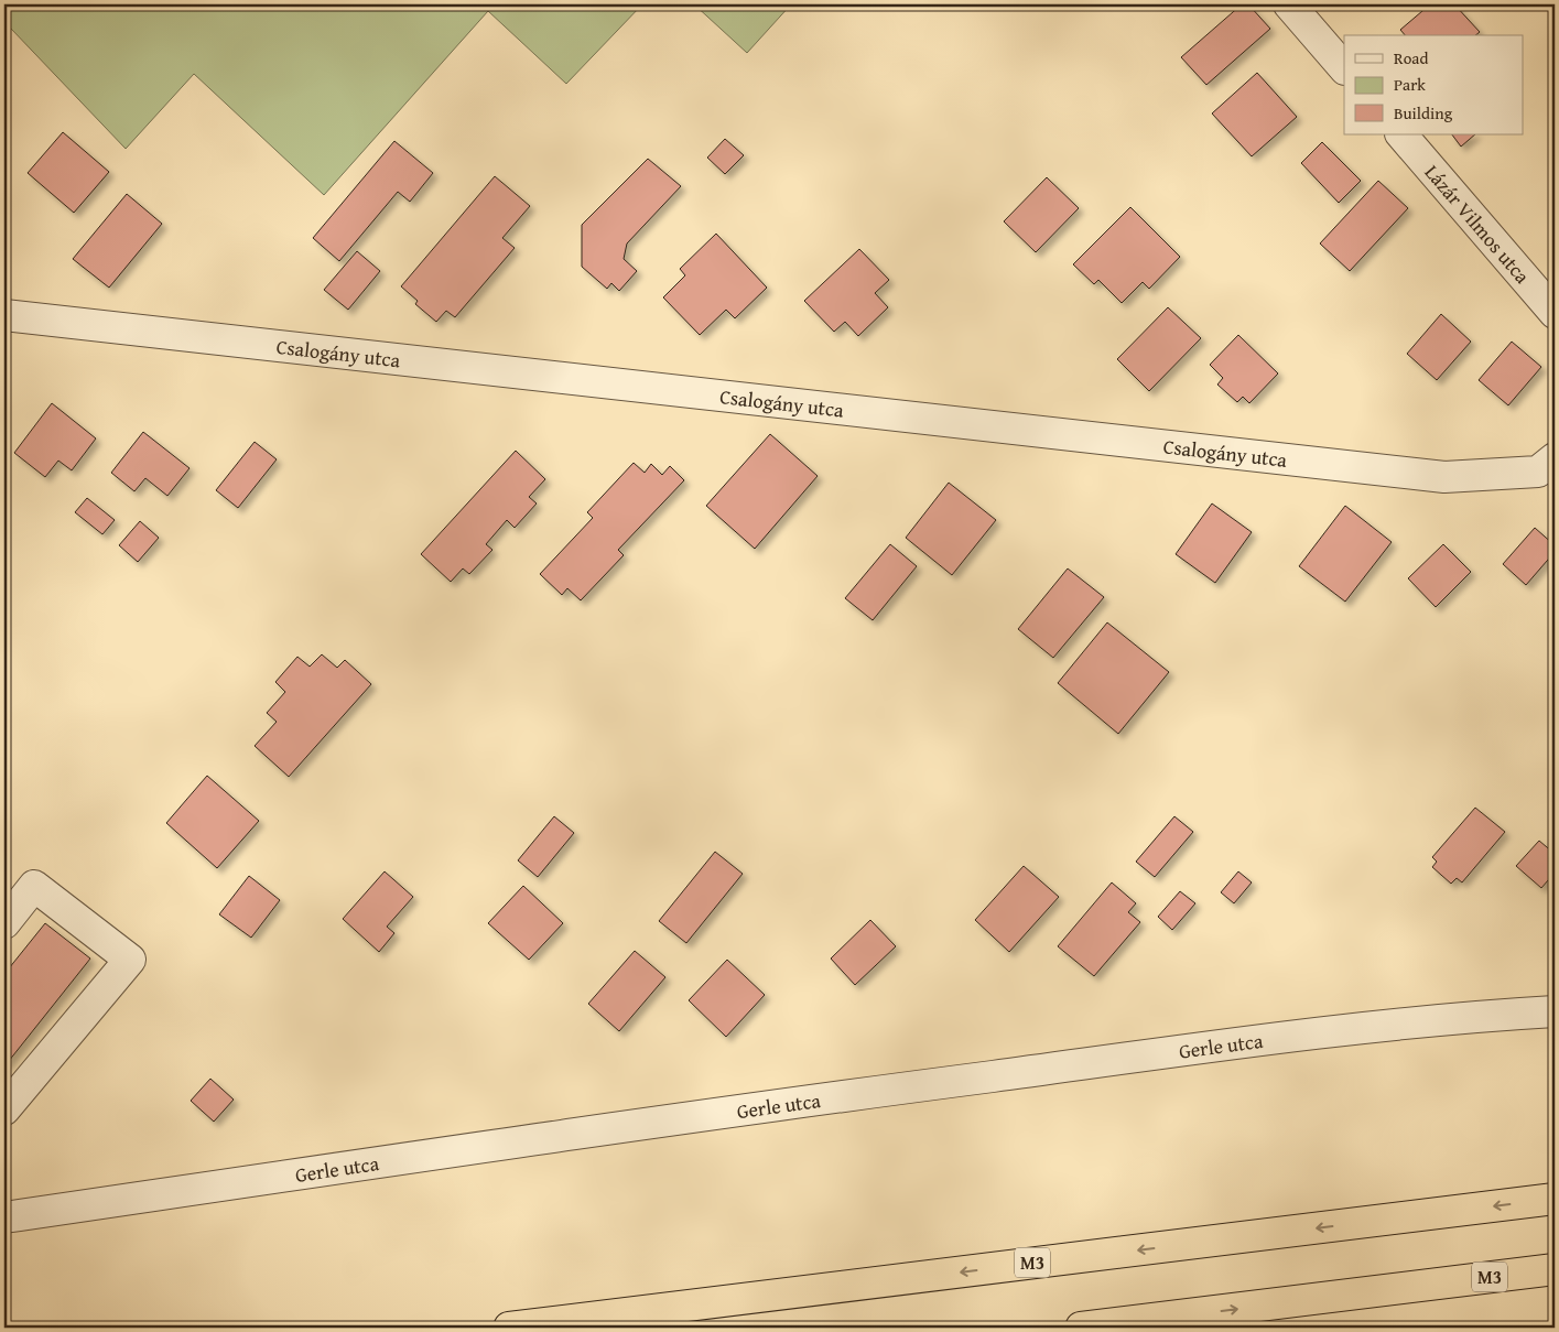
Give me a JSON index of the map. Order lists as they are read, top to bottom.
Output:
{
  "streets": {
    "highway": ["M3"],
    "street": ["Lázár Vilmos utca", "Csalogány utca", "Gerle utca"]
  },
  "legend": ["Road", "Park", "Building"]
}
